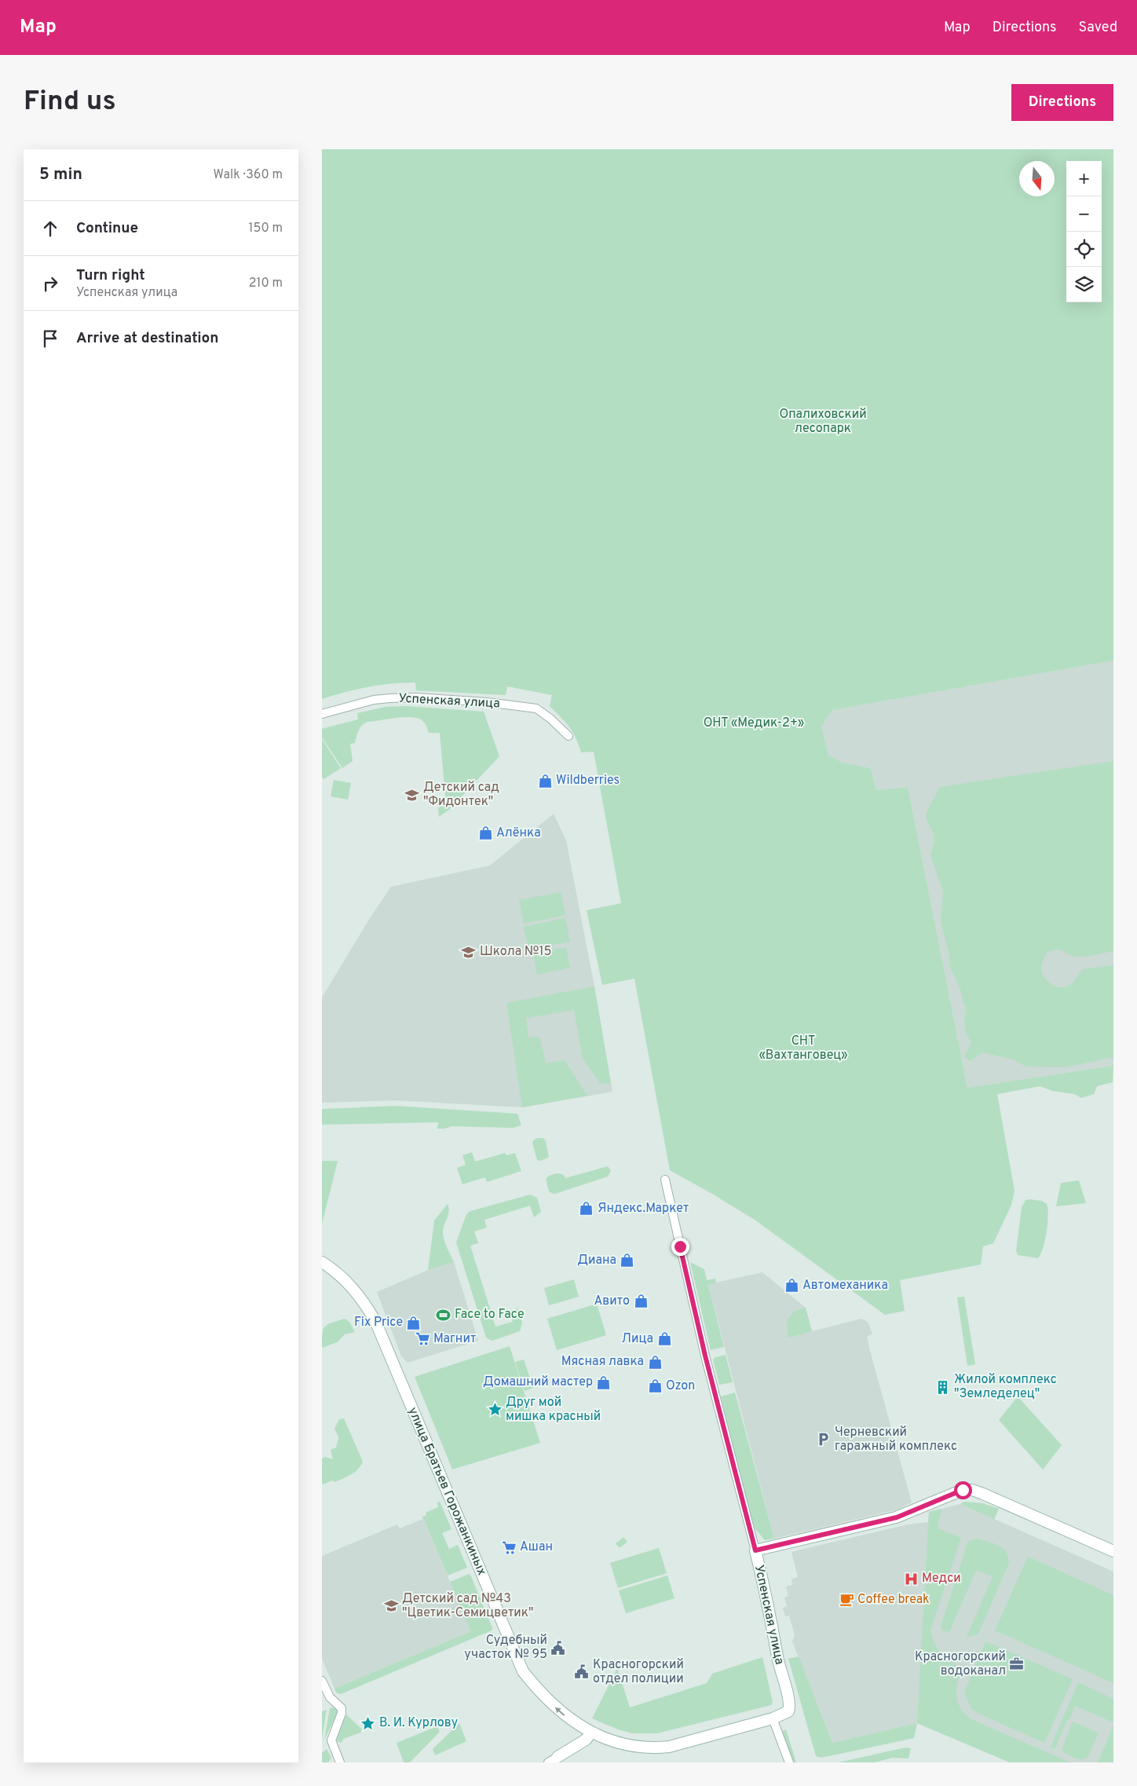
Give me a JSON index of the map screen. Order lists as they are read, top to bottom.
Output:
{
  "streets": {
    "street": ["Успенская улица", "улица Братьев Горожанкиных"]
  },
  "crossings": [
    ["Успенская улица", "улица Братьев Горожанкиных"]
  ],
  "one_way": ["улица Братьев Горожанкиных"],
  "parks": ["Опалиховский лесопарк", "ОНТ «Медик-2+»", "СНТ «Вахтанговец»"],
  "places": {
    "shop": [
      "Wildberries",
      "Алёнка",
      "Яндекс.Маркет",
      "Диана",
      "Автомеханика",
      "Авито",
      "Fix Price",
      "Лица",
      "Мясная лавка",
      "Домашний мастер",
      "Ozon"
    ],
    "school or university": ["Детский сад \"Фидонтек\"", "Школа №15", "Детский сад №43 \"Цветик-Семицветик\""],
    "sports": ["Face to Face"],
    "supermarket": ["Магнит", "Ашан"],
    "building": ["Жилой комплекс \"Земледелец\""],
    "place": ["Друг мой мишка красный", "В. И. Курлову"],
    "parking": ["Черневский гаражный комплекс"],
    "hospital": ["Медси"],
    "cafe": ["Coffee break"],
    "public building": ["Судебный участок № 95", "Красногорский отдел полиции"],
    "office": ["Красногорский водоканал"]
  },
  "north": "bottom",
  "page": {
    "header": "Map",
    "nav": ["Map", "Directions", "Saved"],
    "buttons": "Directions",
    "title": "Find us",
    "heading": ["5 min", "Walk · 360 m"],
    "map_buttons": ["+", "−"],
    "list": [
      ["Continue", "150 m"],
      ["Turn right", "Успенская улица", "210 m"],
      "Arrive at destination"
    ]
  }
}
